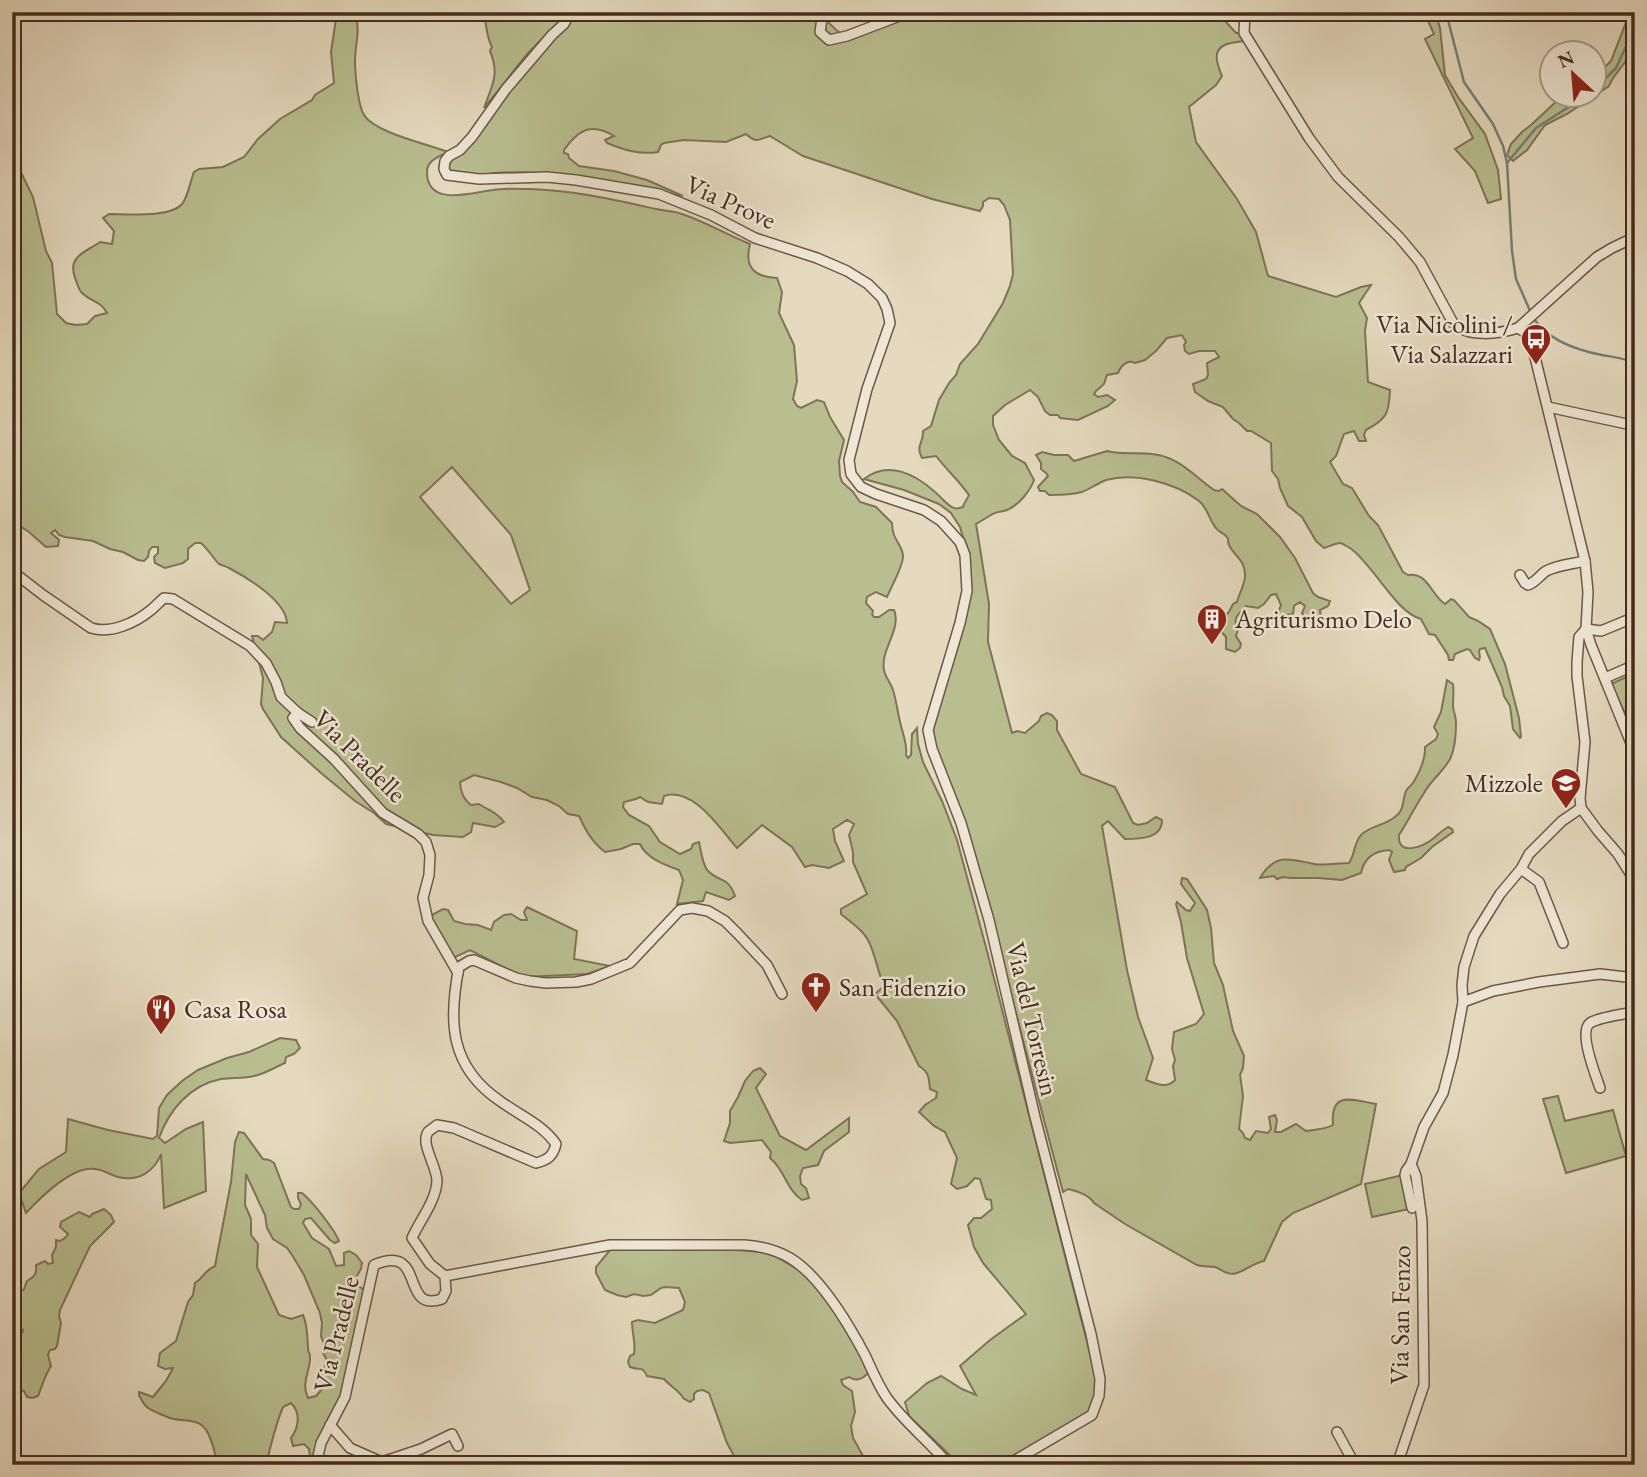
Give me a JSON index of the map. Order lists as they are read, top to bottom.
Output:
{
  "streets": {
    "street": [
      "Via Prove",
      "Via Pradelle",
      "Via del Torresin",
      "Via San Fenzo"
    ]
  },
  "crossings": [
    ["Via Prove", "Via del Torresin"]
  ],
  "places": {
    "bus stop": ["Via Nicolini / Via Salazzari"],
    "building": ["Agriturismo Delo"],
    "school or university": ["Mizzole"],
    "church": ["San Fidenzio"],
    "restaurant": ["Casa Rosa"]
  },
  "north": "top left"
}
